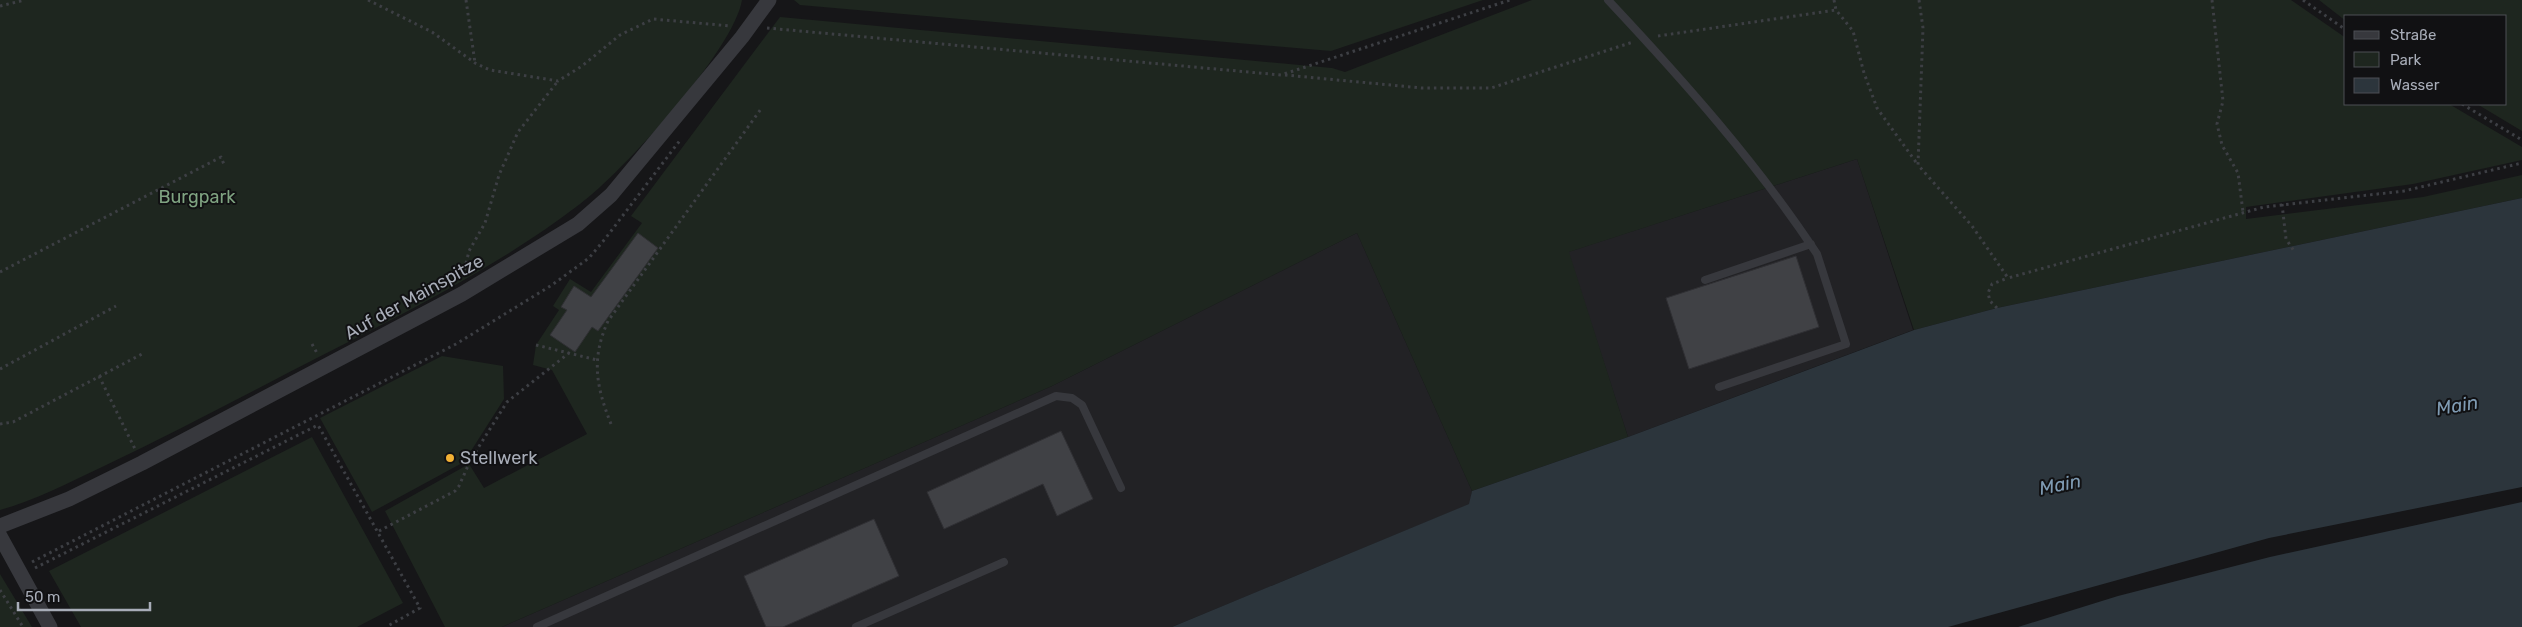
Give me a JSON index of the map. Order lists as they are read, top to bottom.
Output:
{
  "streets": {
    "street": ["Auf der Mainspitze"]
  },
  "water": ["Main"],
  "parks": ["Burgpark"],
  "places": ["Stellwerk"],
  "legend": ["Straße", "Park", "Wasser"],
  "scale_bar": "50 m"
}
